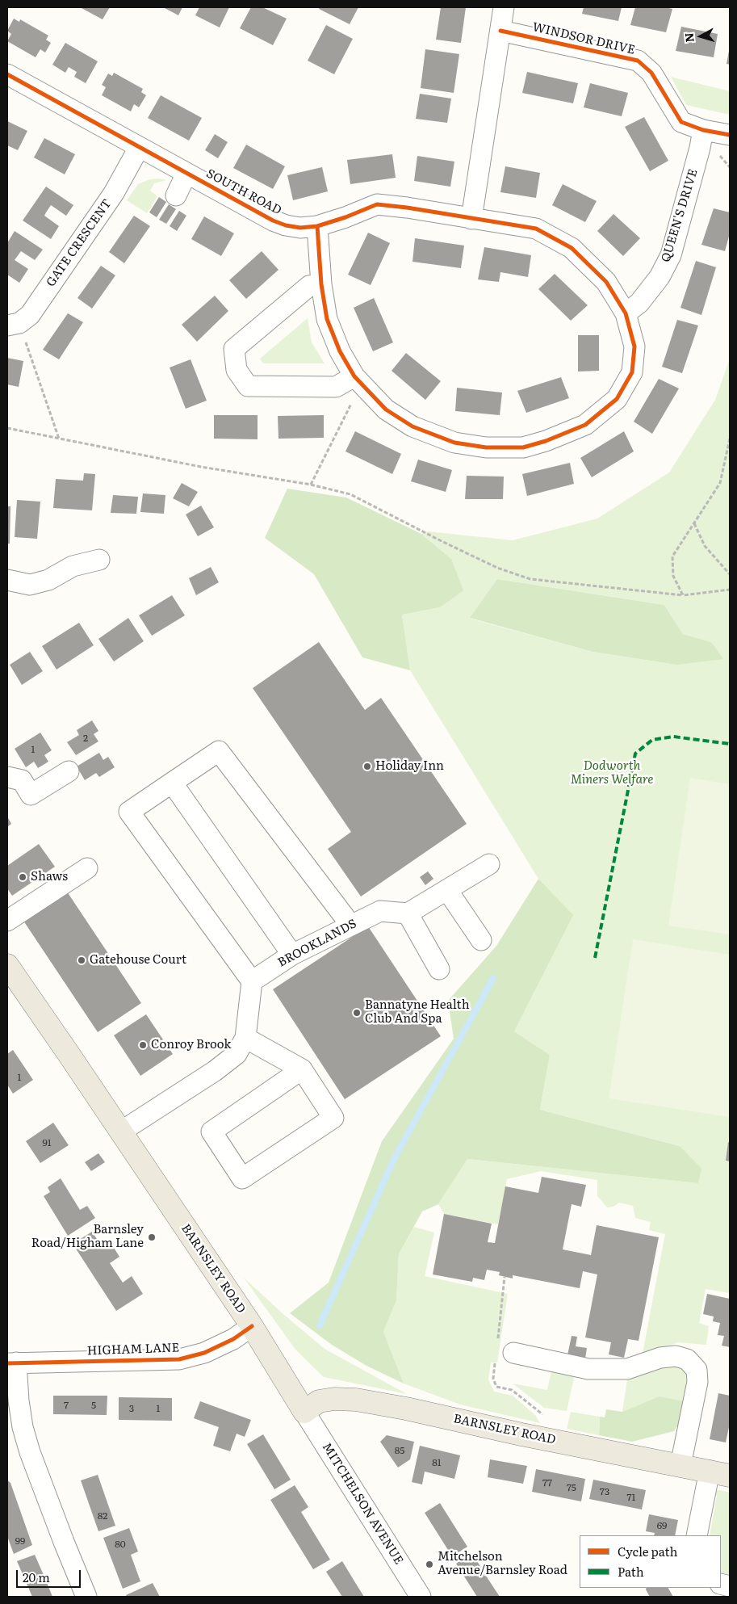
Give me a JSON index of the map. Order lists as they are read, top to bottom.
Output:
{
  "streets": {
    "main road": ["BARNSLEY ROAD"],
    "street": [
      "WINDSOR DRIVE",
      "SOUTH ROAD",
      "QUEEN'S DRIVE",
      "GATE CRESCENT",
      "BROOKLANDS",
      "HIGHAM LANE",
      "MITCHELSON AVENUE"
    ]
  },
  "crossings": [
    ["WINDSOR DRIVE", "QUEEN'S DRIVE"],
    ["SOUTH ROAD", "QUEEN'S DRIVE"],
    ["SOUTH ROAD", "GATE CRESCENT"],
    ["BARNSLEY ROAD", "HIGHAM LANE"],
    ["BARNSLEY ROAD", "MITCHELSON AVENUE"]
  ],
  "parks": ["Dodworth Miners Welfare"],
  "places": [
    "Holiday Inn",
    "Shaws",
    "Gatehouse Court",
    "Bannatyne Health Club And Spa",
    "Conroy Brook",
    "Barnsley Road/Higham Lane",
    "Mitchelson Avenue/Barnsley Road"
  ],
  "house_numbers": [
    "2",
    "1",
    "1",
    "91",
    "7",
    "5",
    "3",
    "1",
    "85",
    "81",
    "77",
    "75",
    "73",
    "71",
    "82",
    "69",
    "99",
    "80"
  ],
  "legend": ["Cycle path", "Path"],
  "scale_bar": "20 m",
  "north": "left"
}
